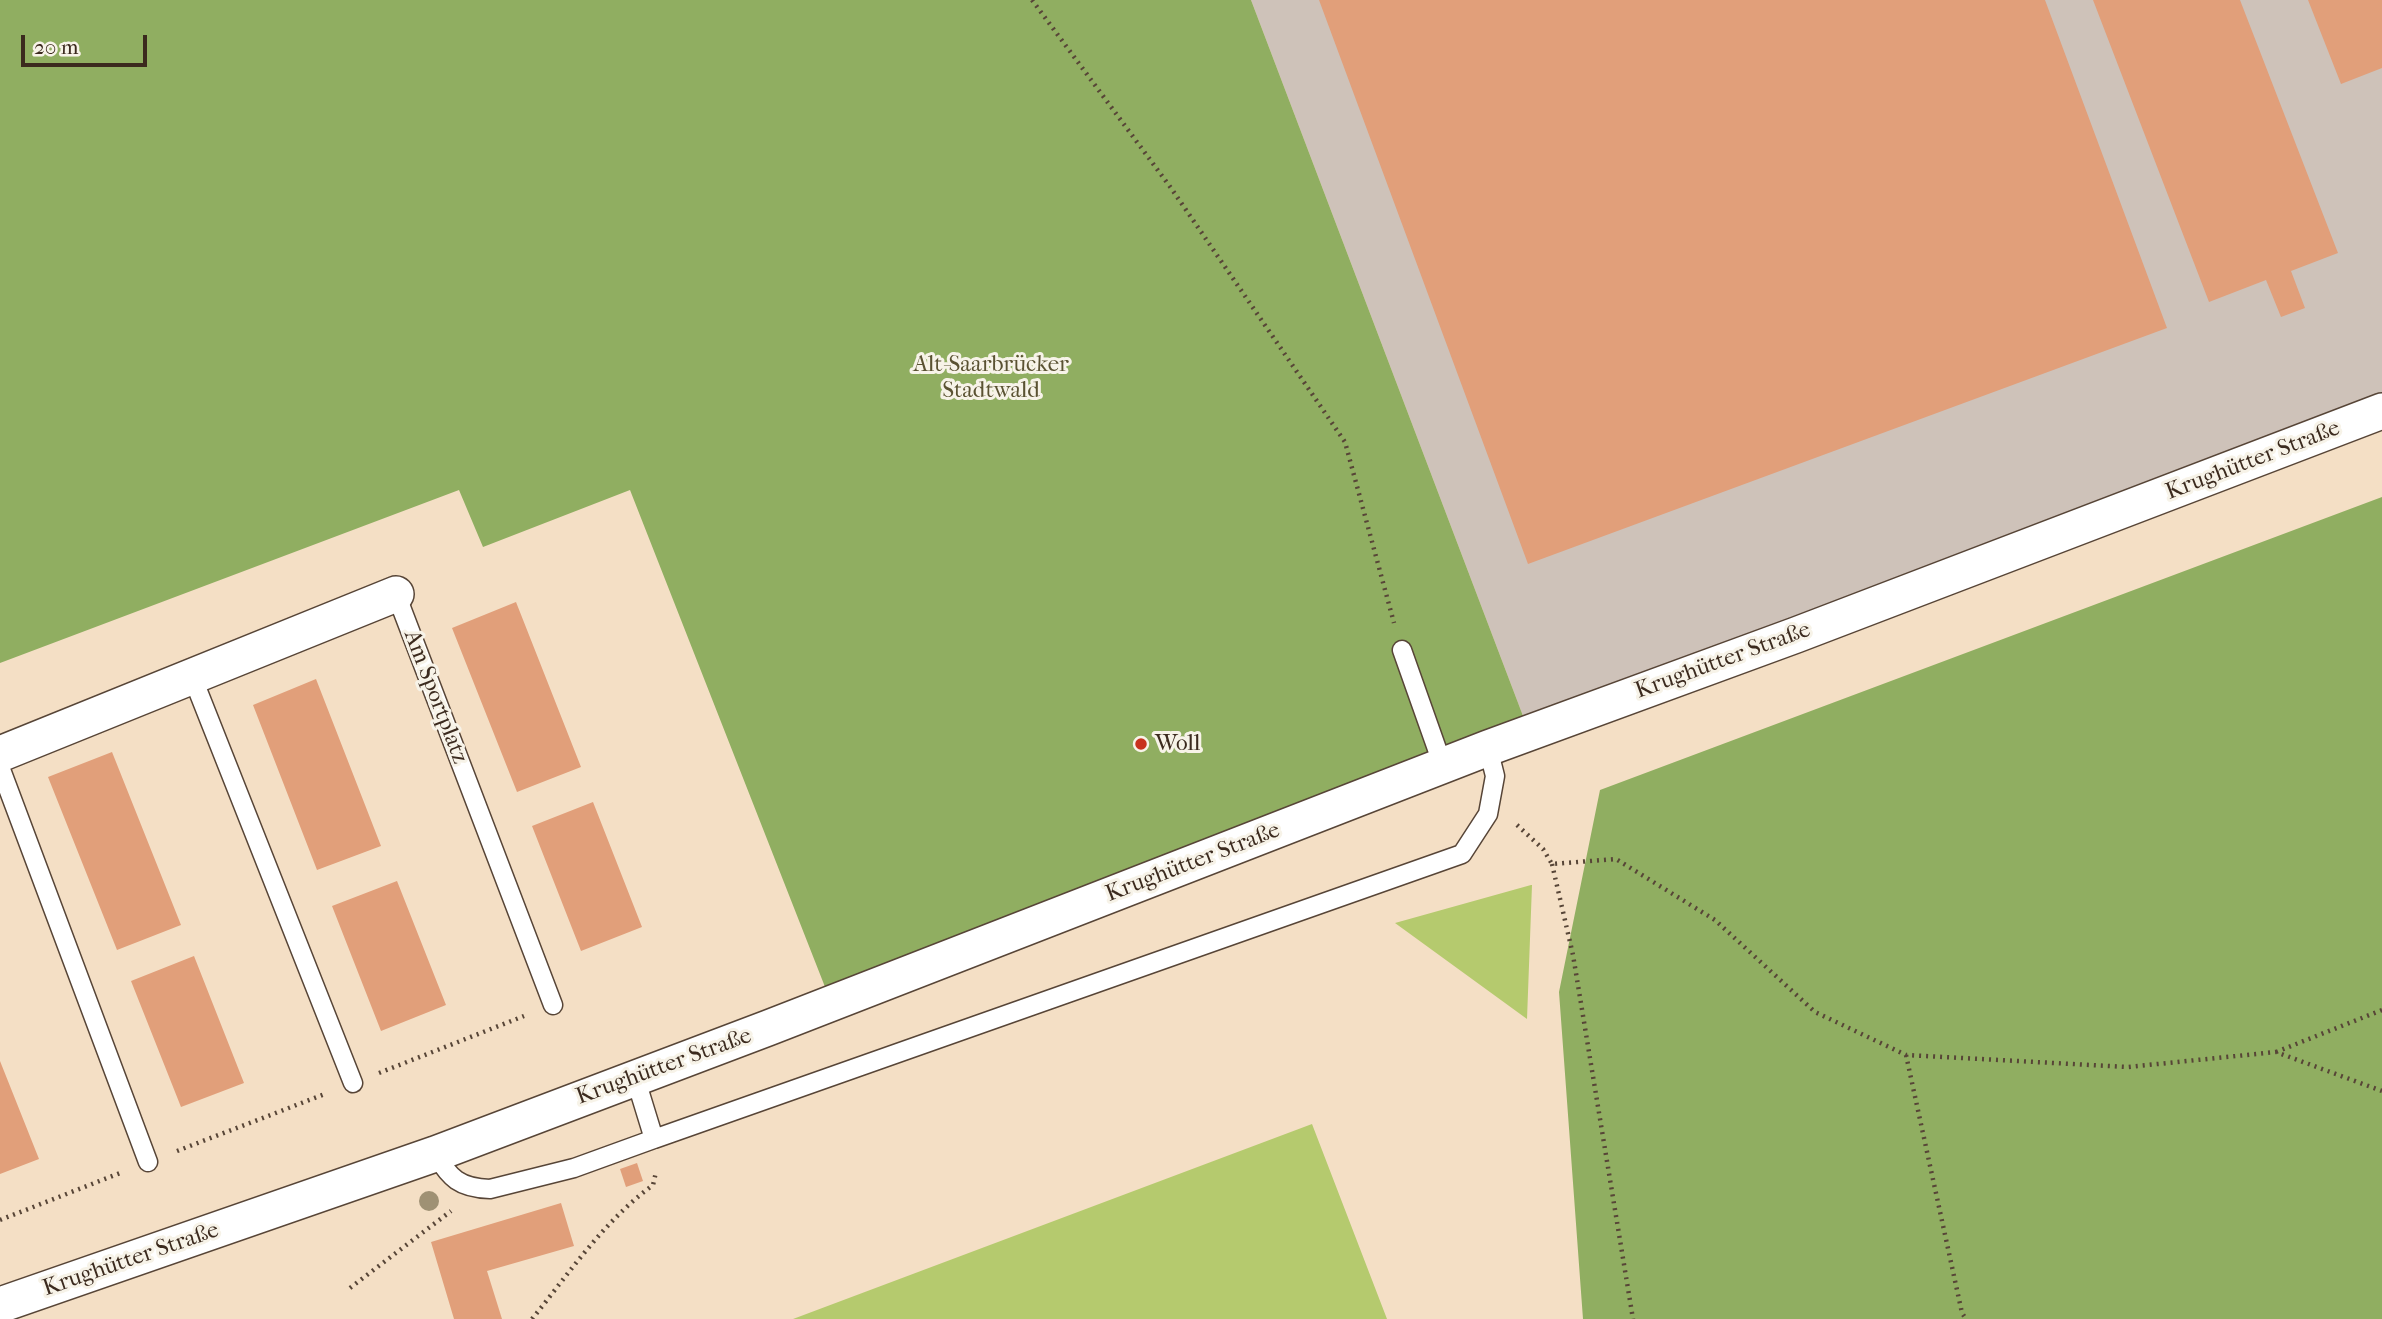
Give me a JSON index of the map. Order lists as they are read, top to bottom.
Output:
{
  "streets": {
    "street": ["Krughütter Straße", "Am Sportplatz"]
  },
  "parks": ["Alt-Saarbrücker Stadtwald"],
  "places": ["Woll"],
  "scale_bar": "20 m"
}
